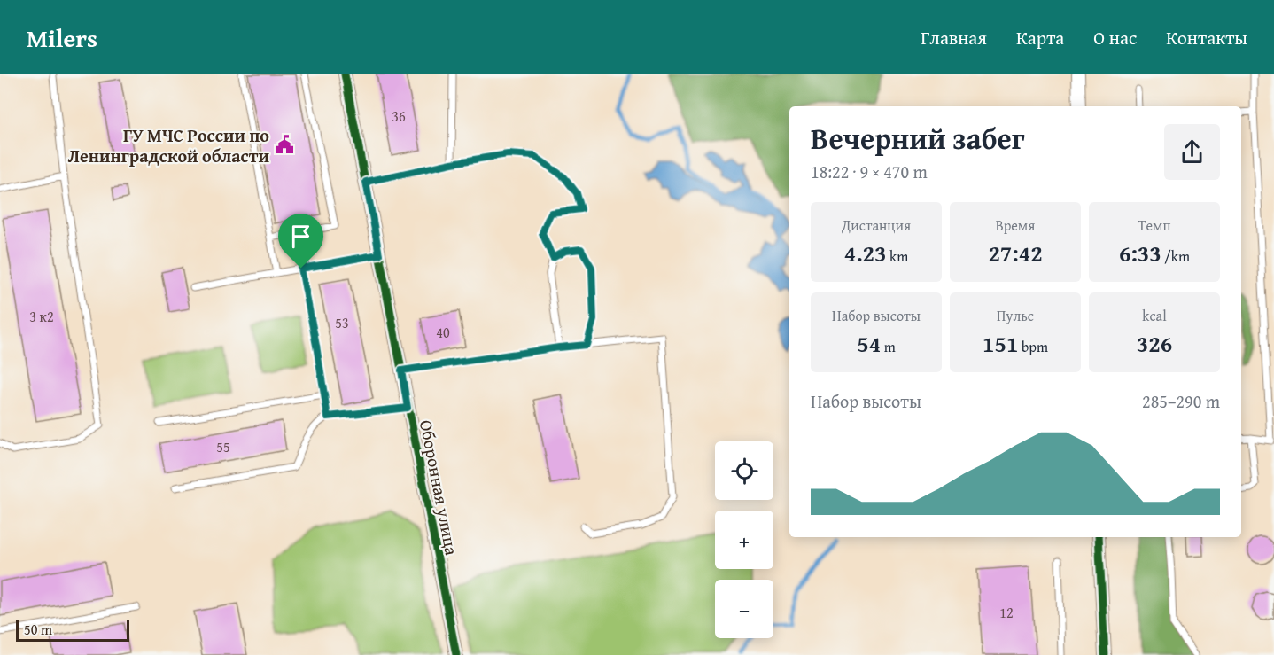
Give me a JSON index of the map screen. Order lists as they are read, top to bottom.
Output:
{
  "streets": {
    "street": ["Оборонная улица"]
  },
  "places": {
    "public building": ["ГУ МЧС России по Ленинградской области"]
  },
  "house_numbers": [
    "36",
    "3 к2",
    "53",
    "40",
    "55",
    "12"
  ],
  "scale_bar": "50 m",
  "page": {
    "header": "Milers",
    "nav": [
      "Главная",
      "Карта",
      "О нас",
      "Контакты"
    ],
    "heading": ["Вечерний забег", "18:22 · 9 × 470 m"],
    "stats": [
      ["Дистанция", "4.23 km"],
      ["Время", "27:42"],
      ["Темп", "6:33 /km"],
      ["Набор высоты", "54 m"],
      ["Пульс", "151 bpm"],
      ["kcal", "326"]
    ],
    "chart": ["Набор высоты", "285–290 m"],
    "map_buttons": ["+", "−"],
    "scale": "50 m"
  }
}
